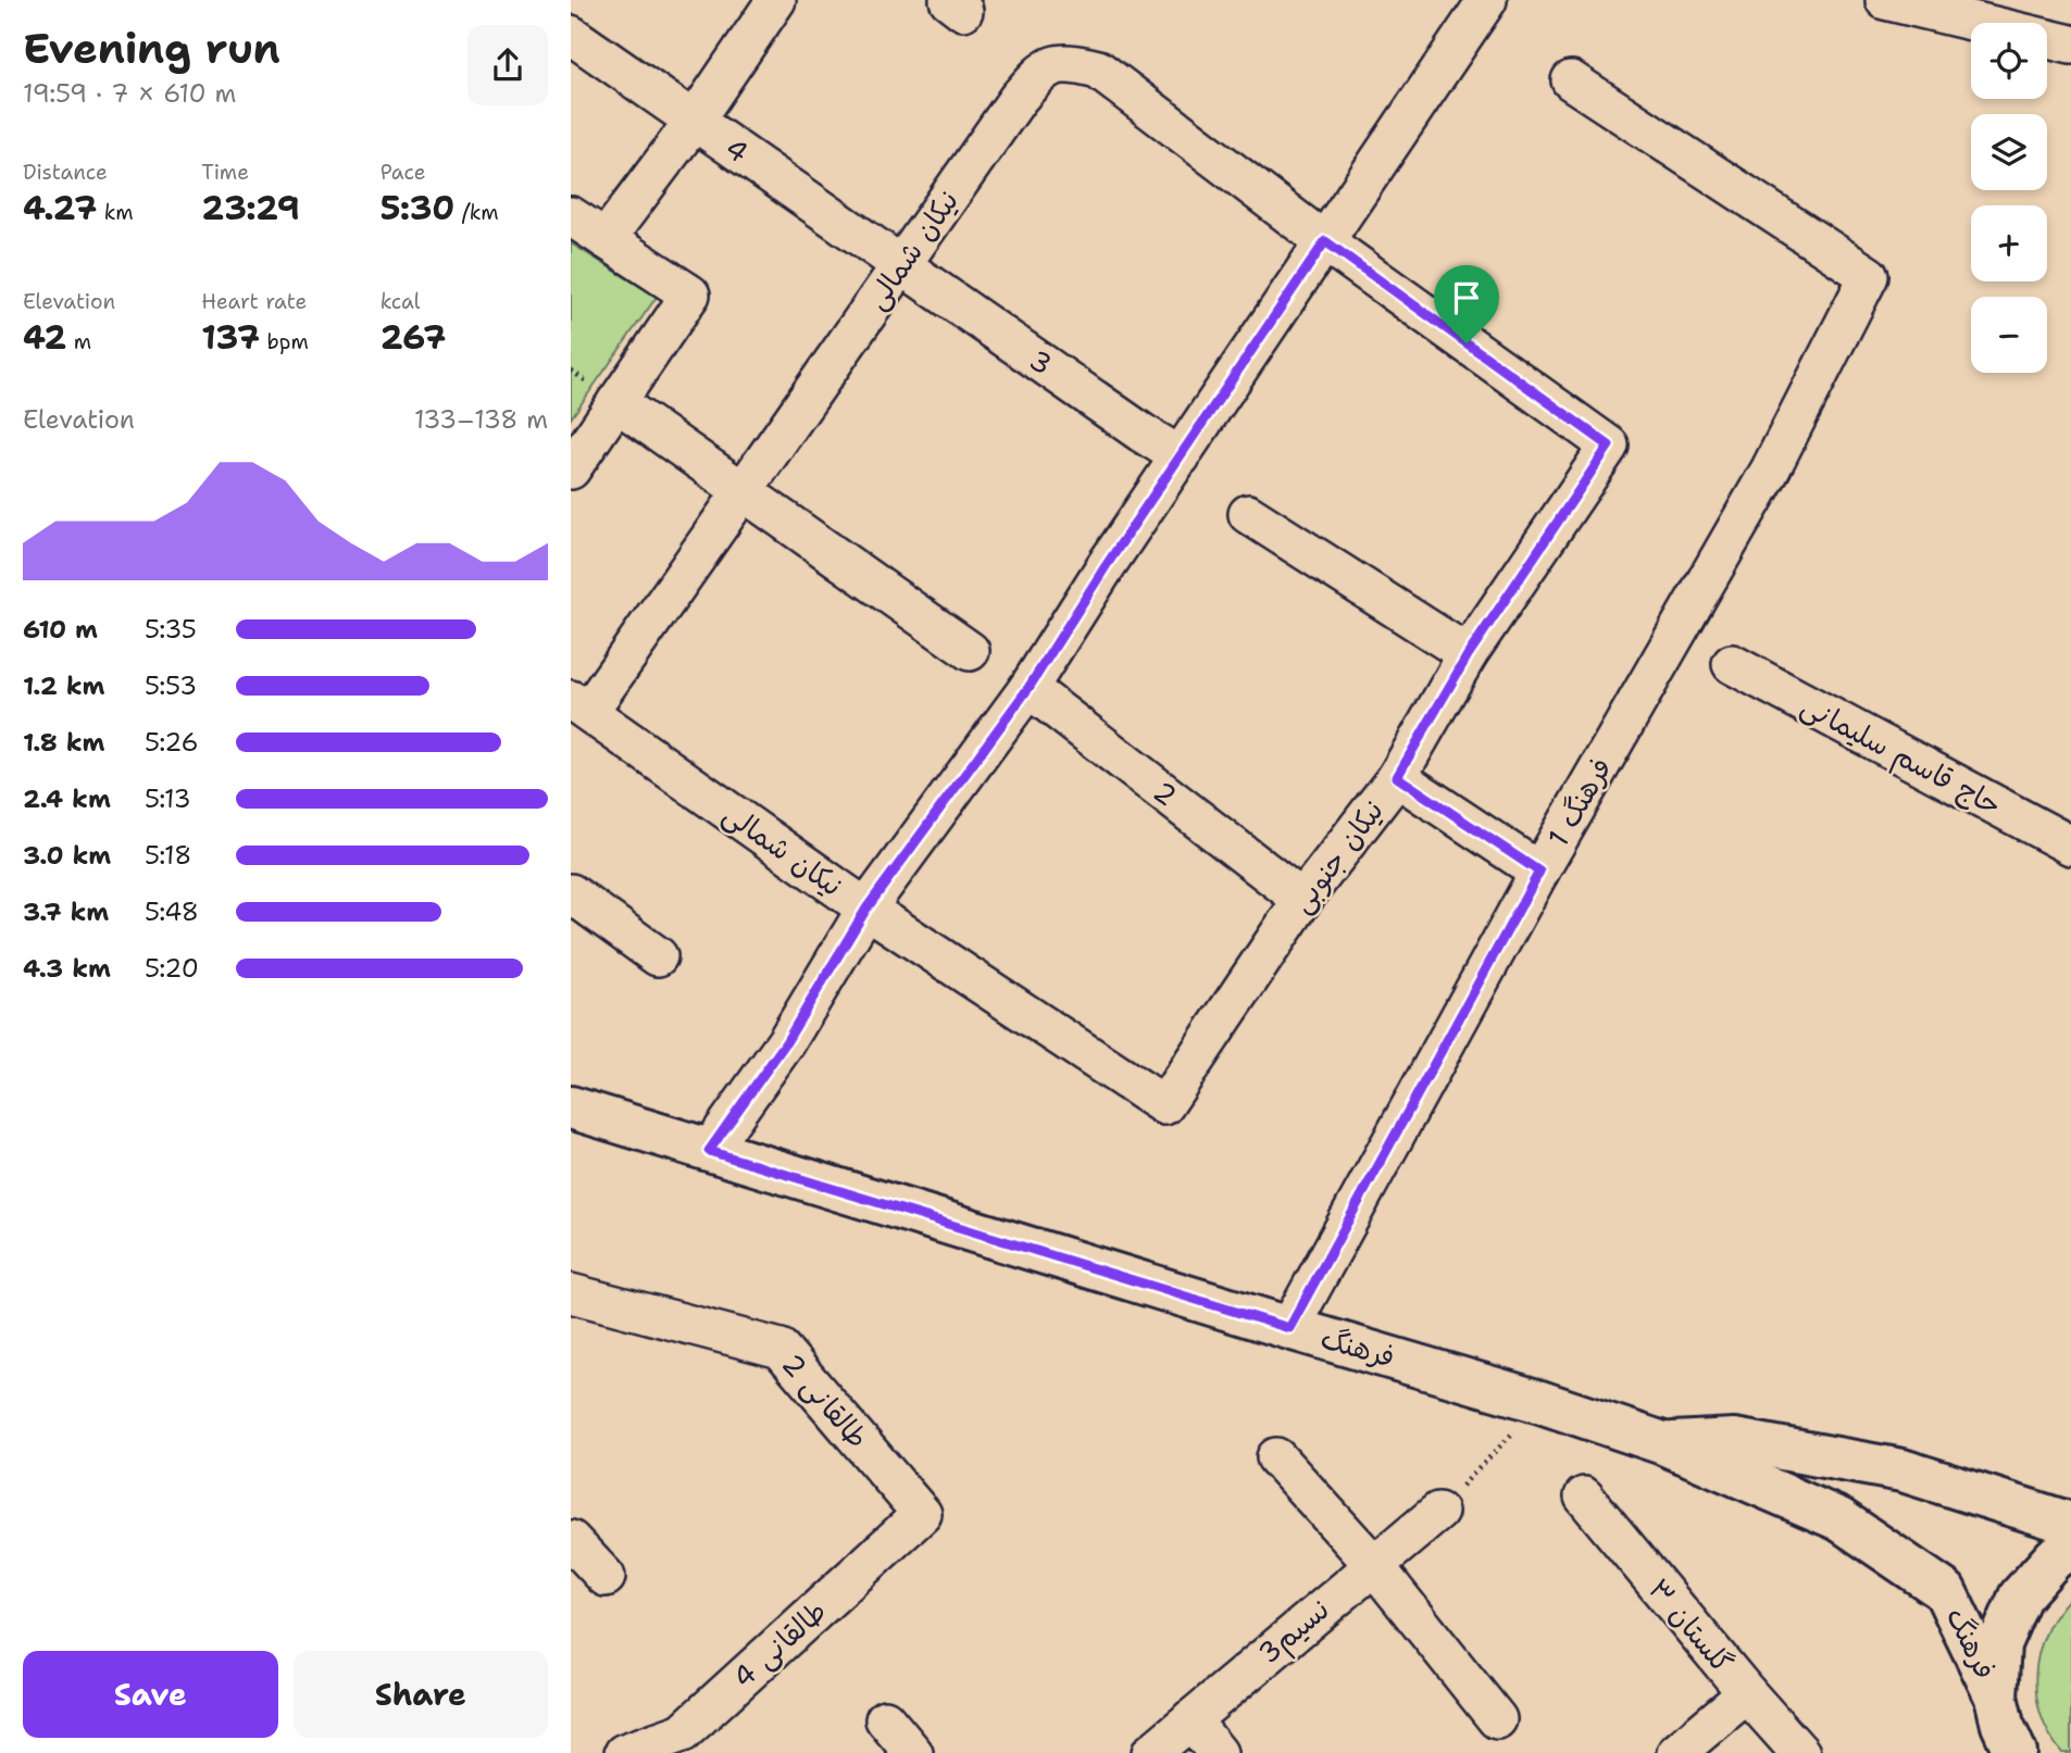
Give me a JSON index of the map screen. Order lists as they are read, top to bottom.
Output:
{
  "streets": {
    "street": [
      "4",
      "نیکان شمالی",
      "3",
      "حاج قاسم سلیمانی",
      "2",
      "فرهنگ 1",
      "نیکان جنوبی",
      "فرهنگ",
      "طالقانی 2",
      "گلستان ۳",
      "نسیم3",
      "طالقانی 4"
    ]
  },
  "crossings": [
    ["4", "نیکان شمالی"],
    ["4", "3"],
    ["نیکان شمالی", "3"],
    ["نیکان شمالی", "نیکان جنوبی"],
    ["2", "نیکان جنوبی"],
    ["فرهنگ 1", "فرهنگ"],
    ["طالقانی 2", "طالقانی 4"]
  ],
  "page": {
    "heading": ["Evening run", "19:59 · 7 × 610 m"],
    "map_buttons": ["+", "−"],
    "stats": [
      ["Distance", "4.27 km"],
      ["Time", "23:29"],
      ["Pace", "5:30 /km"],
      ["Elevation", "42 m"],
      ["Heart rate", "137 bpm"],
      ["kcal", "267"]
    ],
    "chart": ["Elevation", "133–138 m"],
    "list": [
      {
        "name": "610 m",
        "note": "5:35"
      },
      {
        "name": "1.2 km",
        "note": "5:53"
      },
      {
        "name": "1.8 km",
        "note": "5:26"
      },
      {
        "name": "2.4 km",
        "note": "5:13"
      },
      {
        "name": "3.0 km",
        "note": "5:18"
      },
      {
        "name": "3.7 km",
        "note": "5:48"
      },
      {
        "name": "4.3 km",
        "note": "5:20"
      }
    ],
    "buttons": ["Save", "Share"]
  }
}
